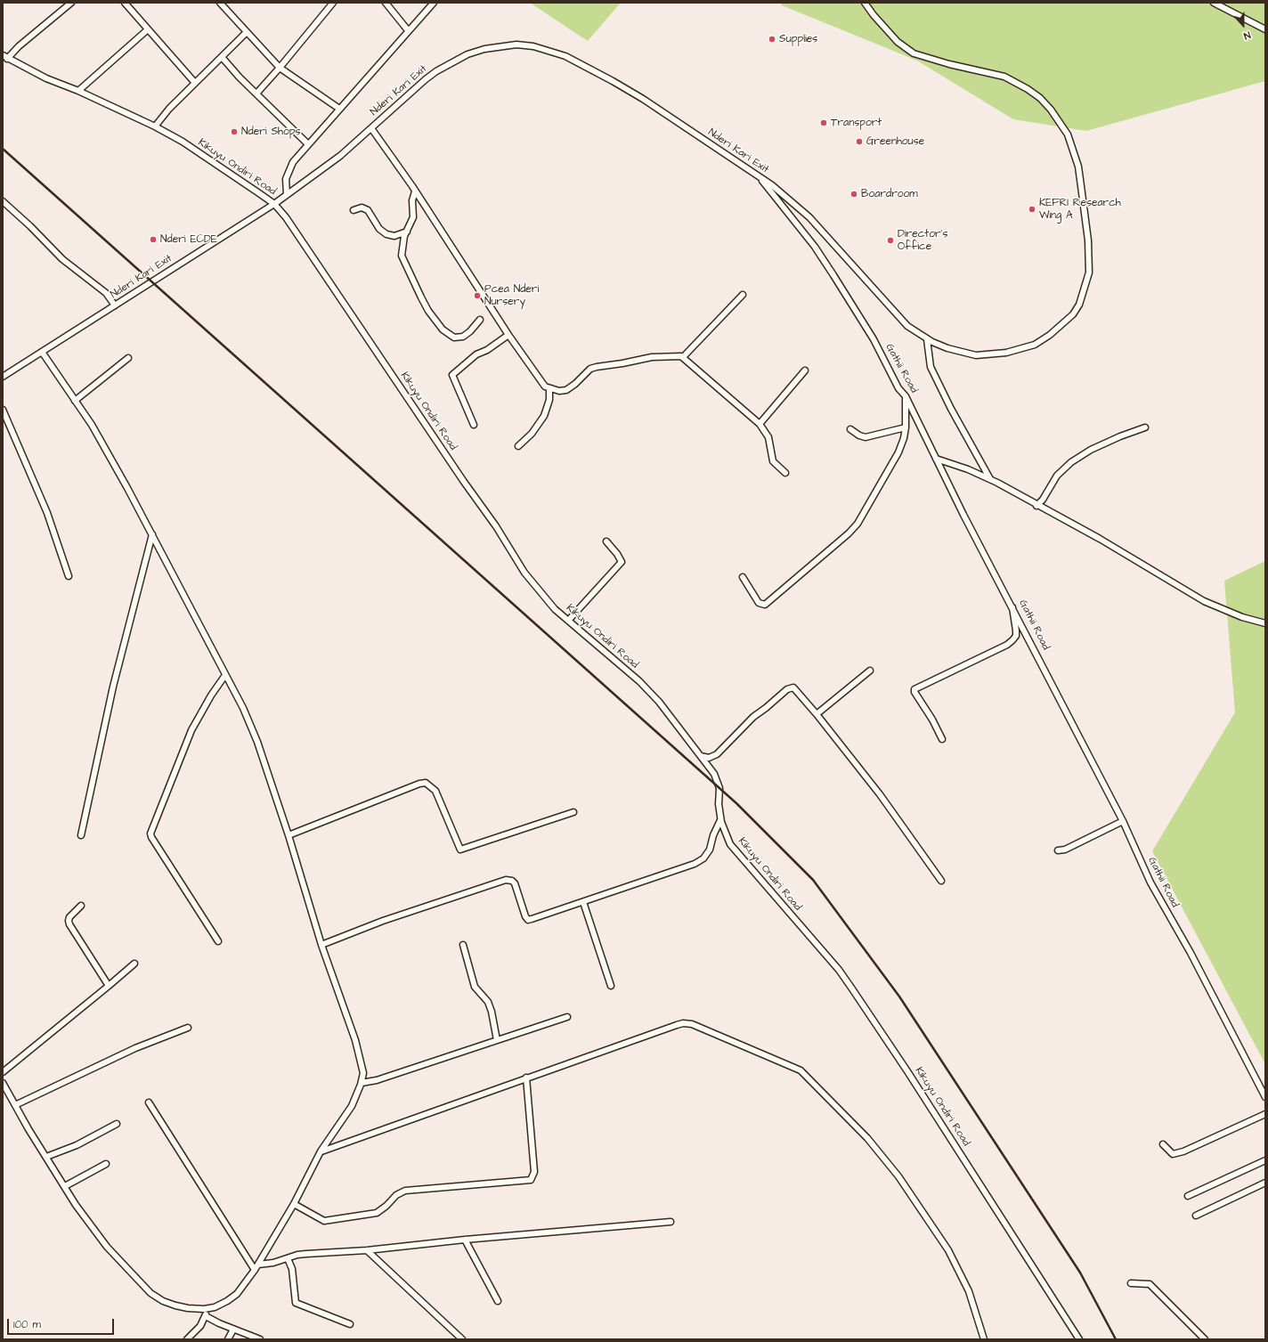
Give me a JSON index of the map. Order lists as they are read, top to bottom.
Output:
{
  "streets": {
    "street": ["Nderi Kari Exit", "Kikuyu Ondiri Road", "Gathii Road"]
  },
  "crossings": [
    ["Nderi Kari Exit", "Kikuyu Ondiri Road"],
    ["Nderi Kari Exit", "Gathii Road"]
  ],
  "places": [
    "Supplies",
    "Transport",
    "Nderi Shops",
    "Greenhouse",
    "Boardroom",
    "KEFRI Research Wing A",
    "Nderi ECDE",
    "Director's Office",
    "Pcea Nderi Nursery"
  ],
  "scale_bar": "100 m",
  "north": "bottom"
}
